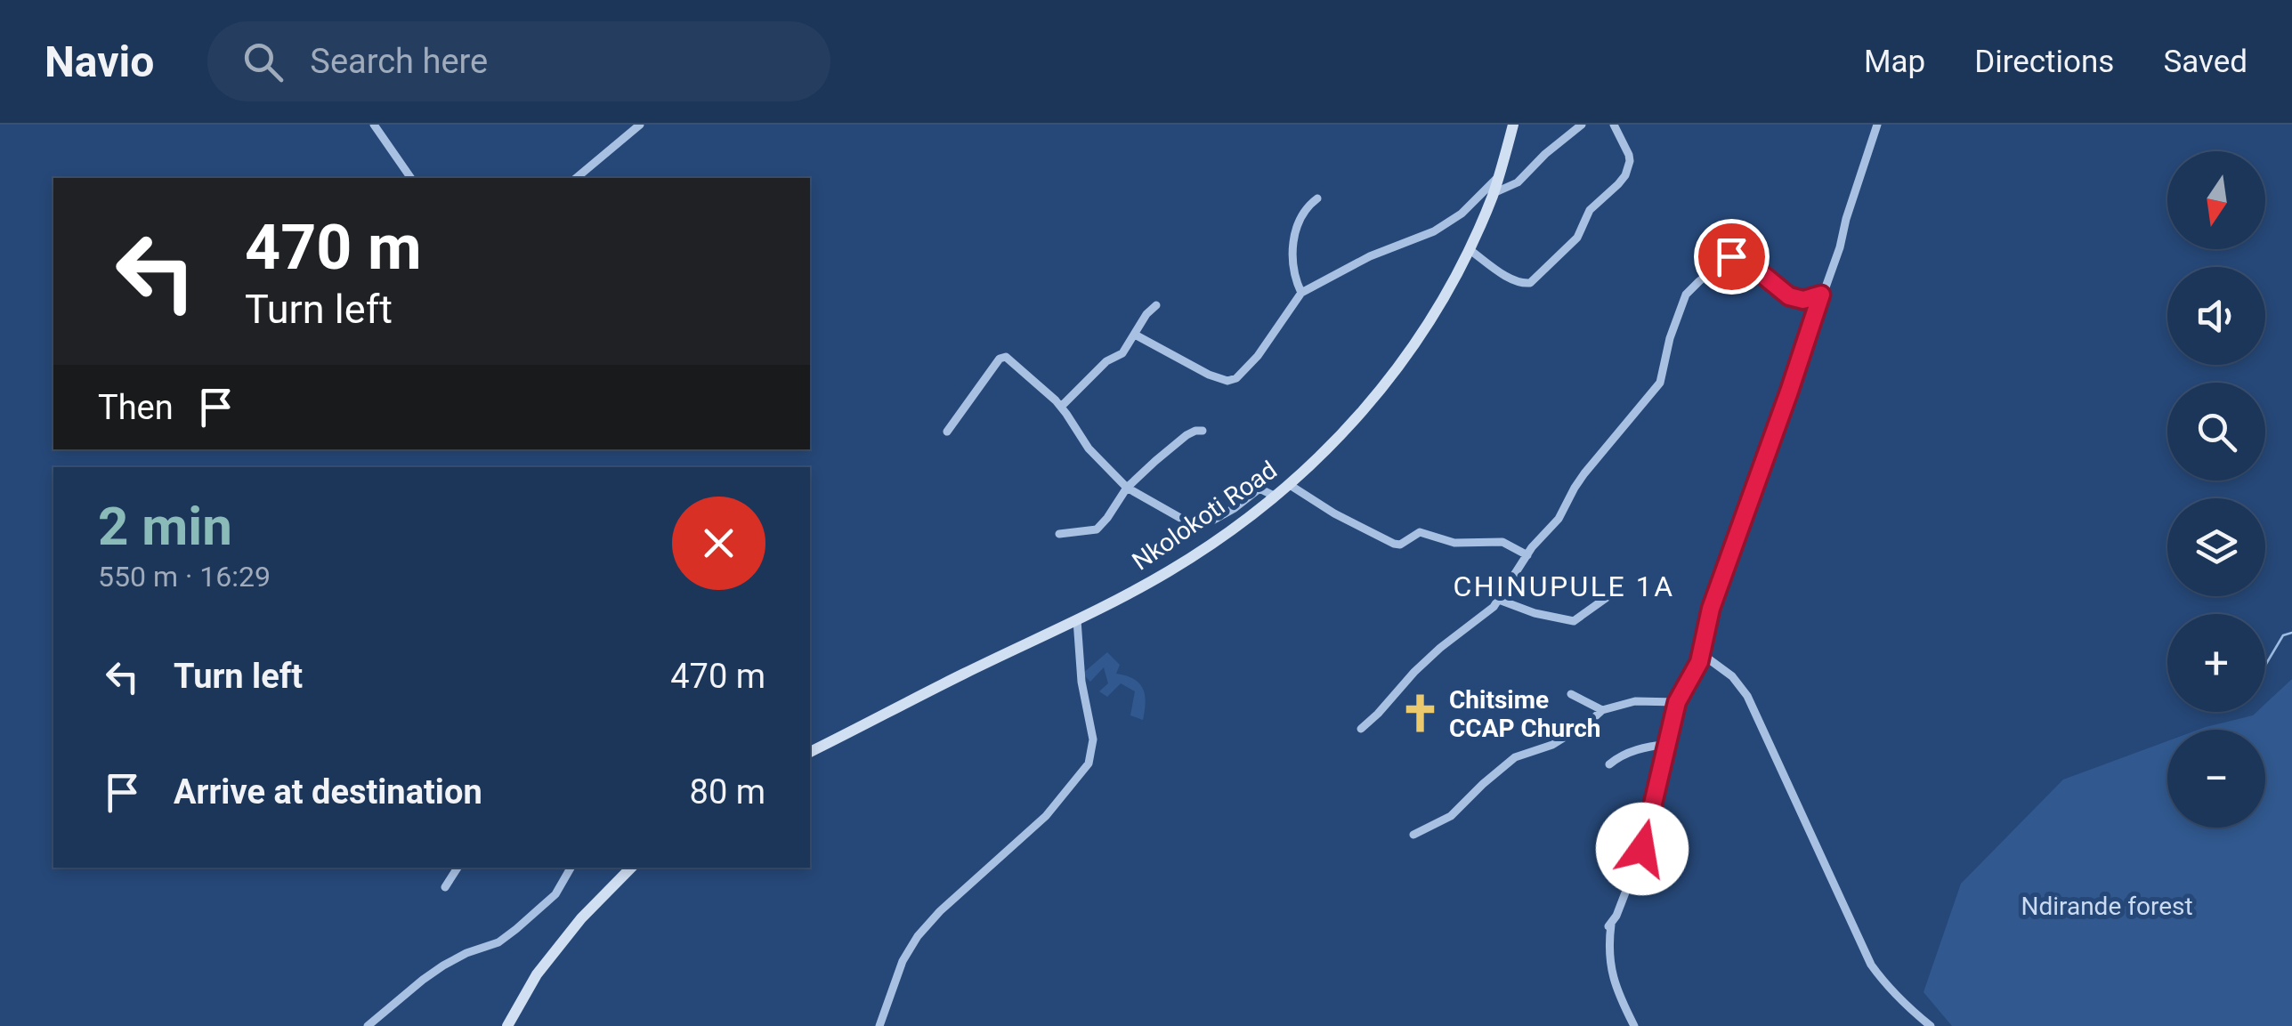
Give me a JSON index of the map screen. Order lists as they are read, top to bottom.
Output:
{
  "streets": {
    "main road": ["Nkolokoti Road"]
  },
  "districts": ["CHINUPULE 1A"],
  "parks": ["Ndirande forest"],
  "places": {
    "church": ["Chitsime CCAP Church"]
  },
  "north": "bottom",
  "page": {
    "header": "Navio",
    "search": "Search here",
    "nav": ["Map", "Directions", "Saved"],
    "map_buttons": ["+", "−"],
    "turn": ["470 m", "Turn left"],
    "then": "Then",
    "heading": ["2 min", "550 m · 16:29"],
    "list": [
      {
        "name": "Turn left",
        "value": "470 m"
      },
      {
        "name": "Arrive at destination",
        "value": "80 m"
      }
    ]
  }
}
